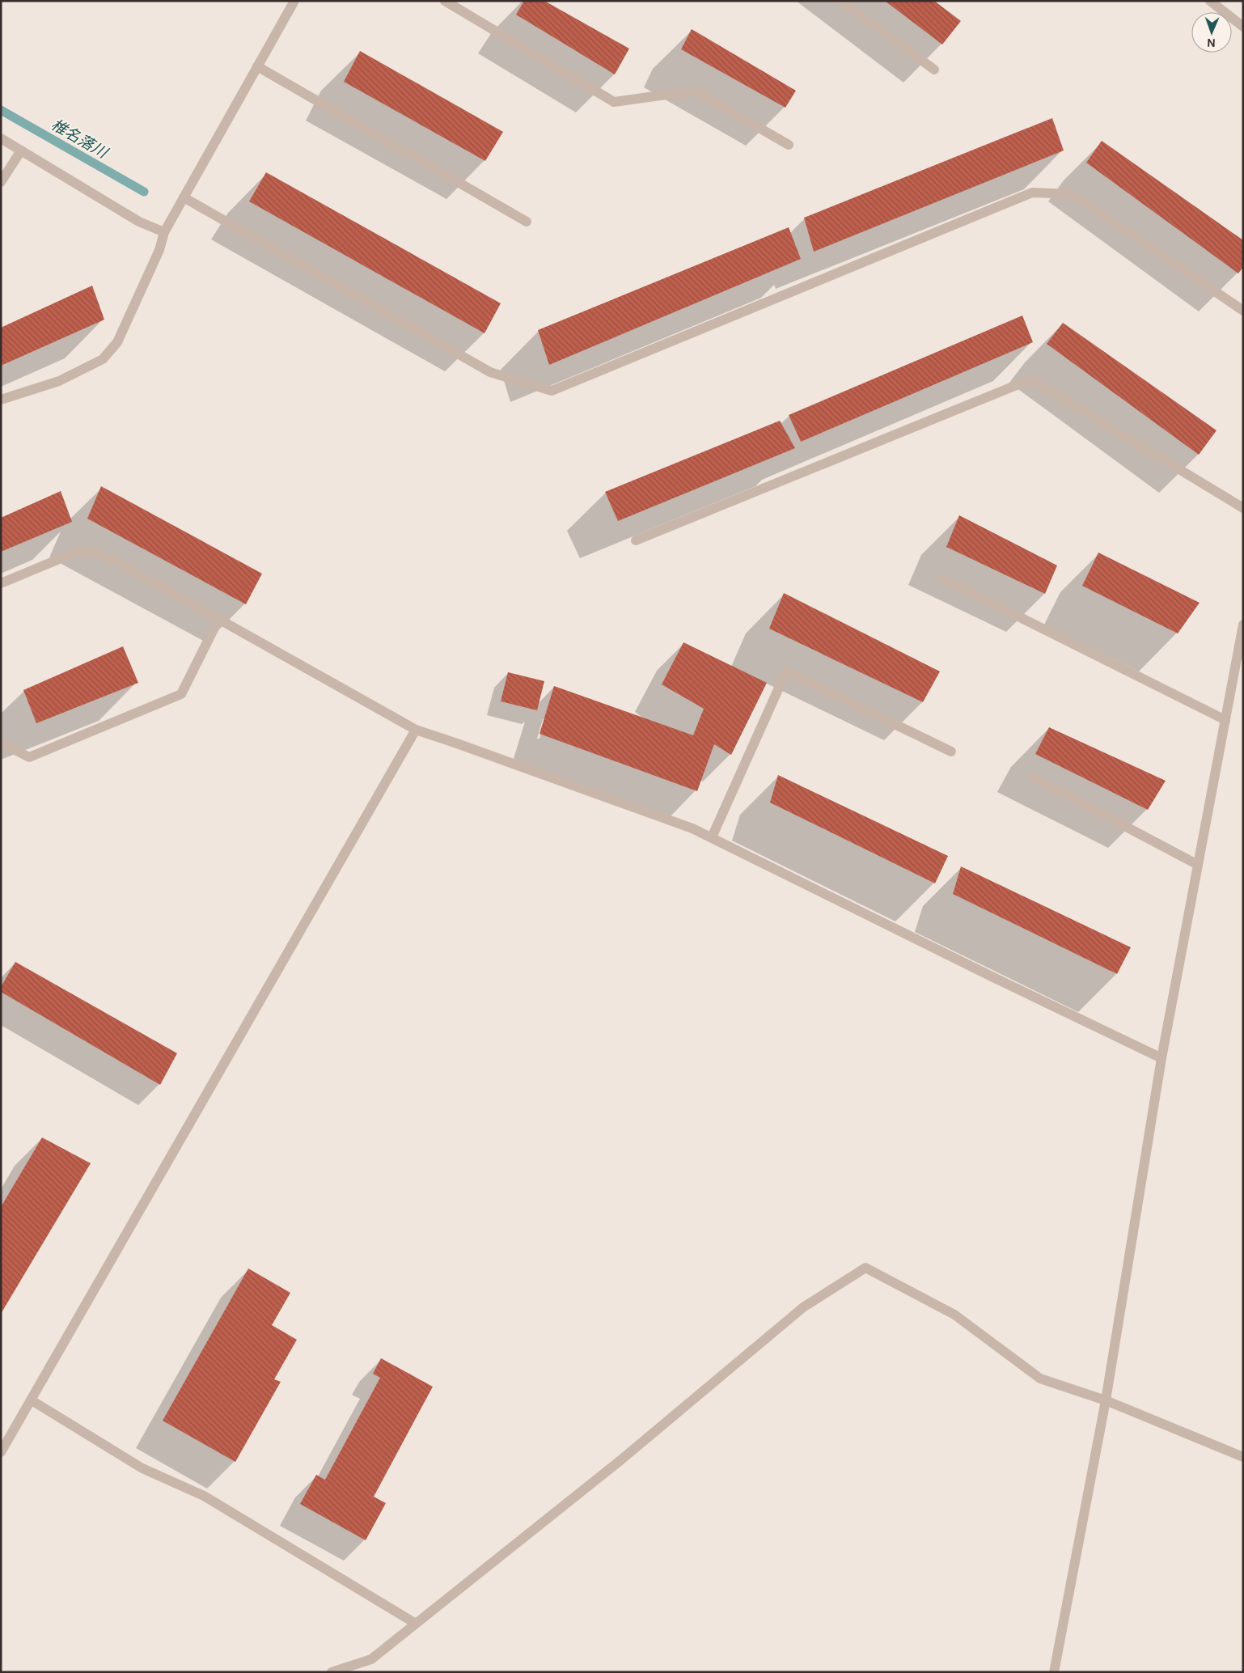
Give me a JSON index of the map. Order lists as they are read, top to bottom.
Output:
{
  "water": ["椎名落川"],
  "north": "bottom"
}
